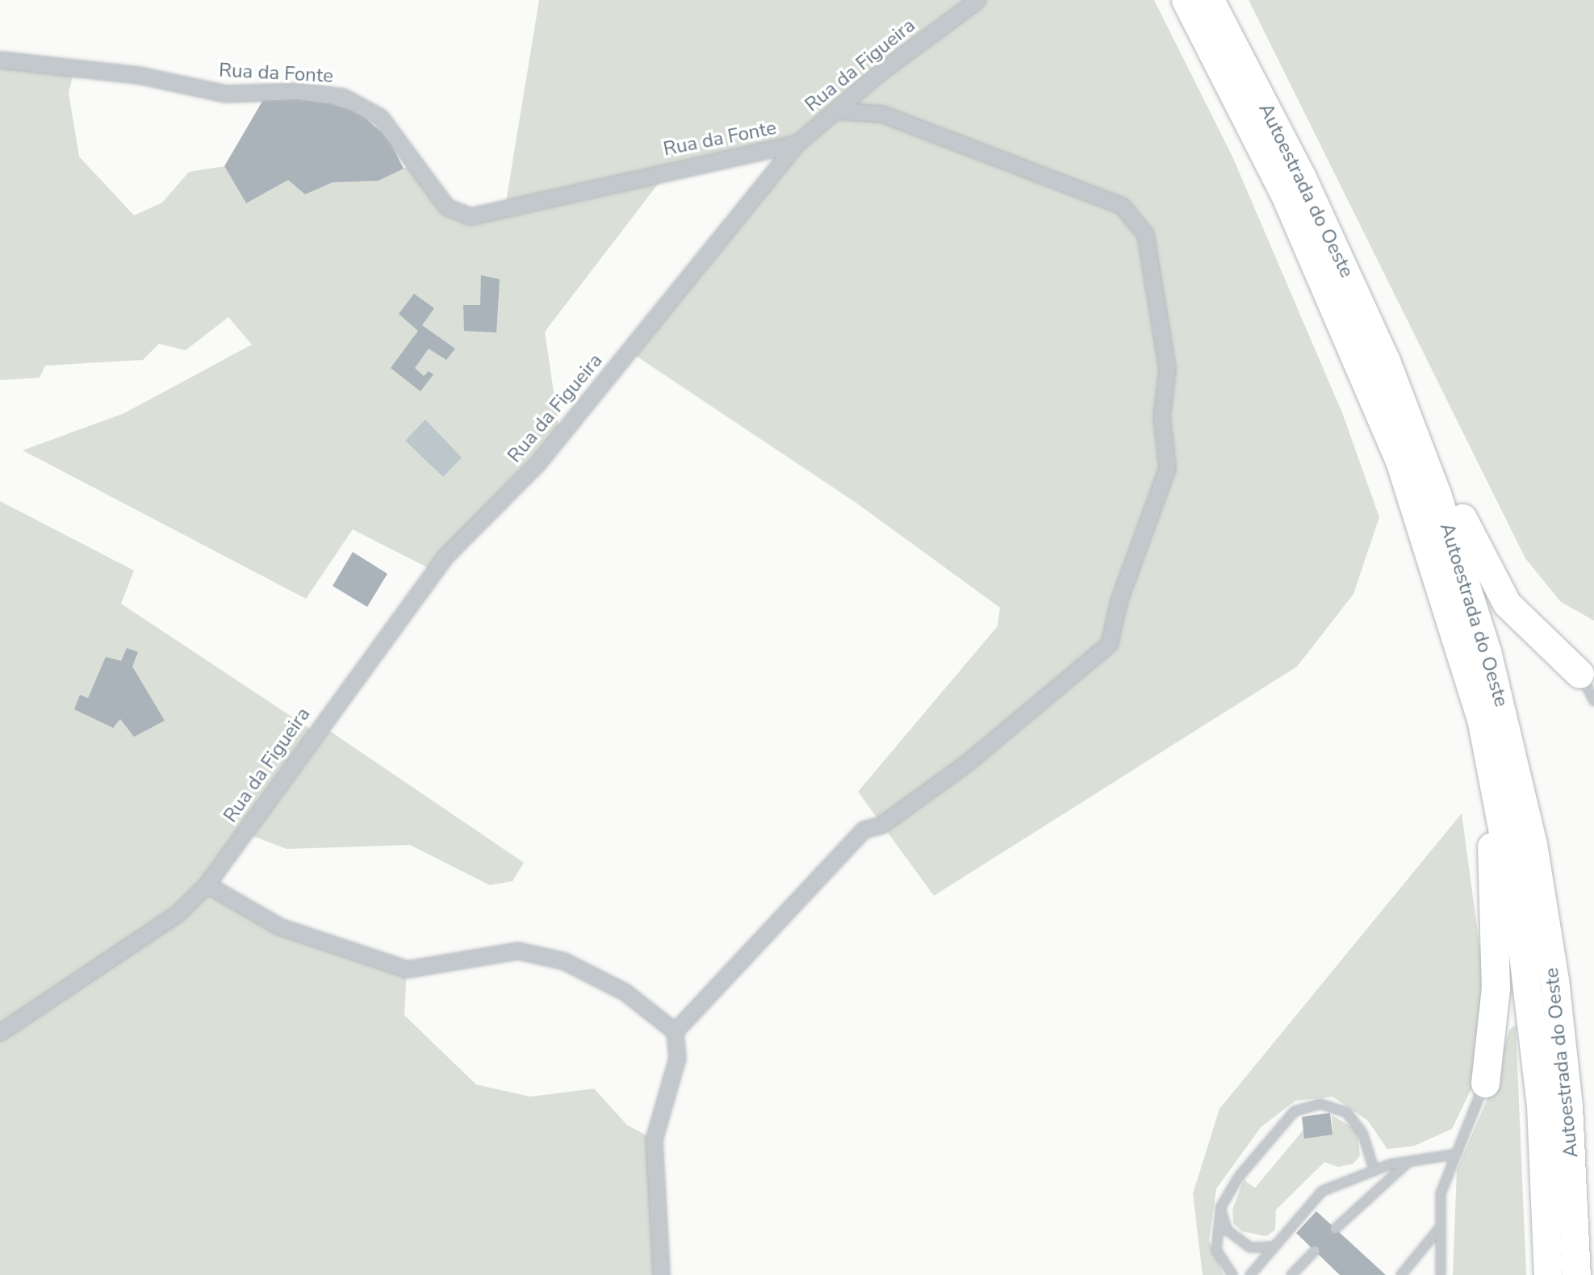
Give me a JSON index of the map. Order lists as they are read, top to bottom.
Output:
{
  "streets": {
    "highway": ["Autoestrada do Oeste"],
    "street": ["Rua da Figueira", "Rua da Fonte"]
  },
  "crossings": [
    ["Rua da Figueira", "Rua da Fonte"]
  ]
}
